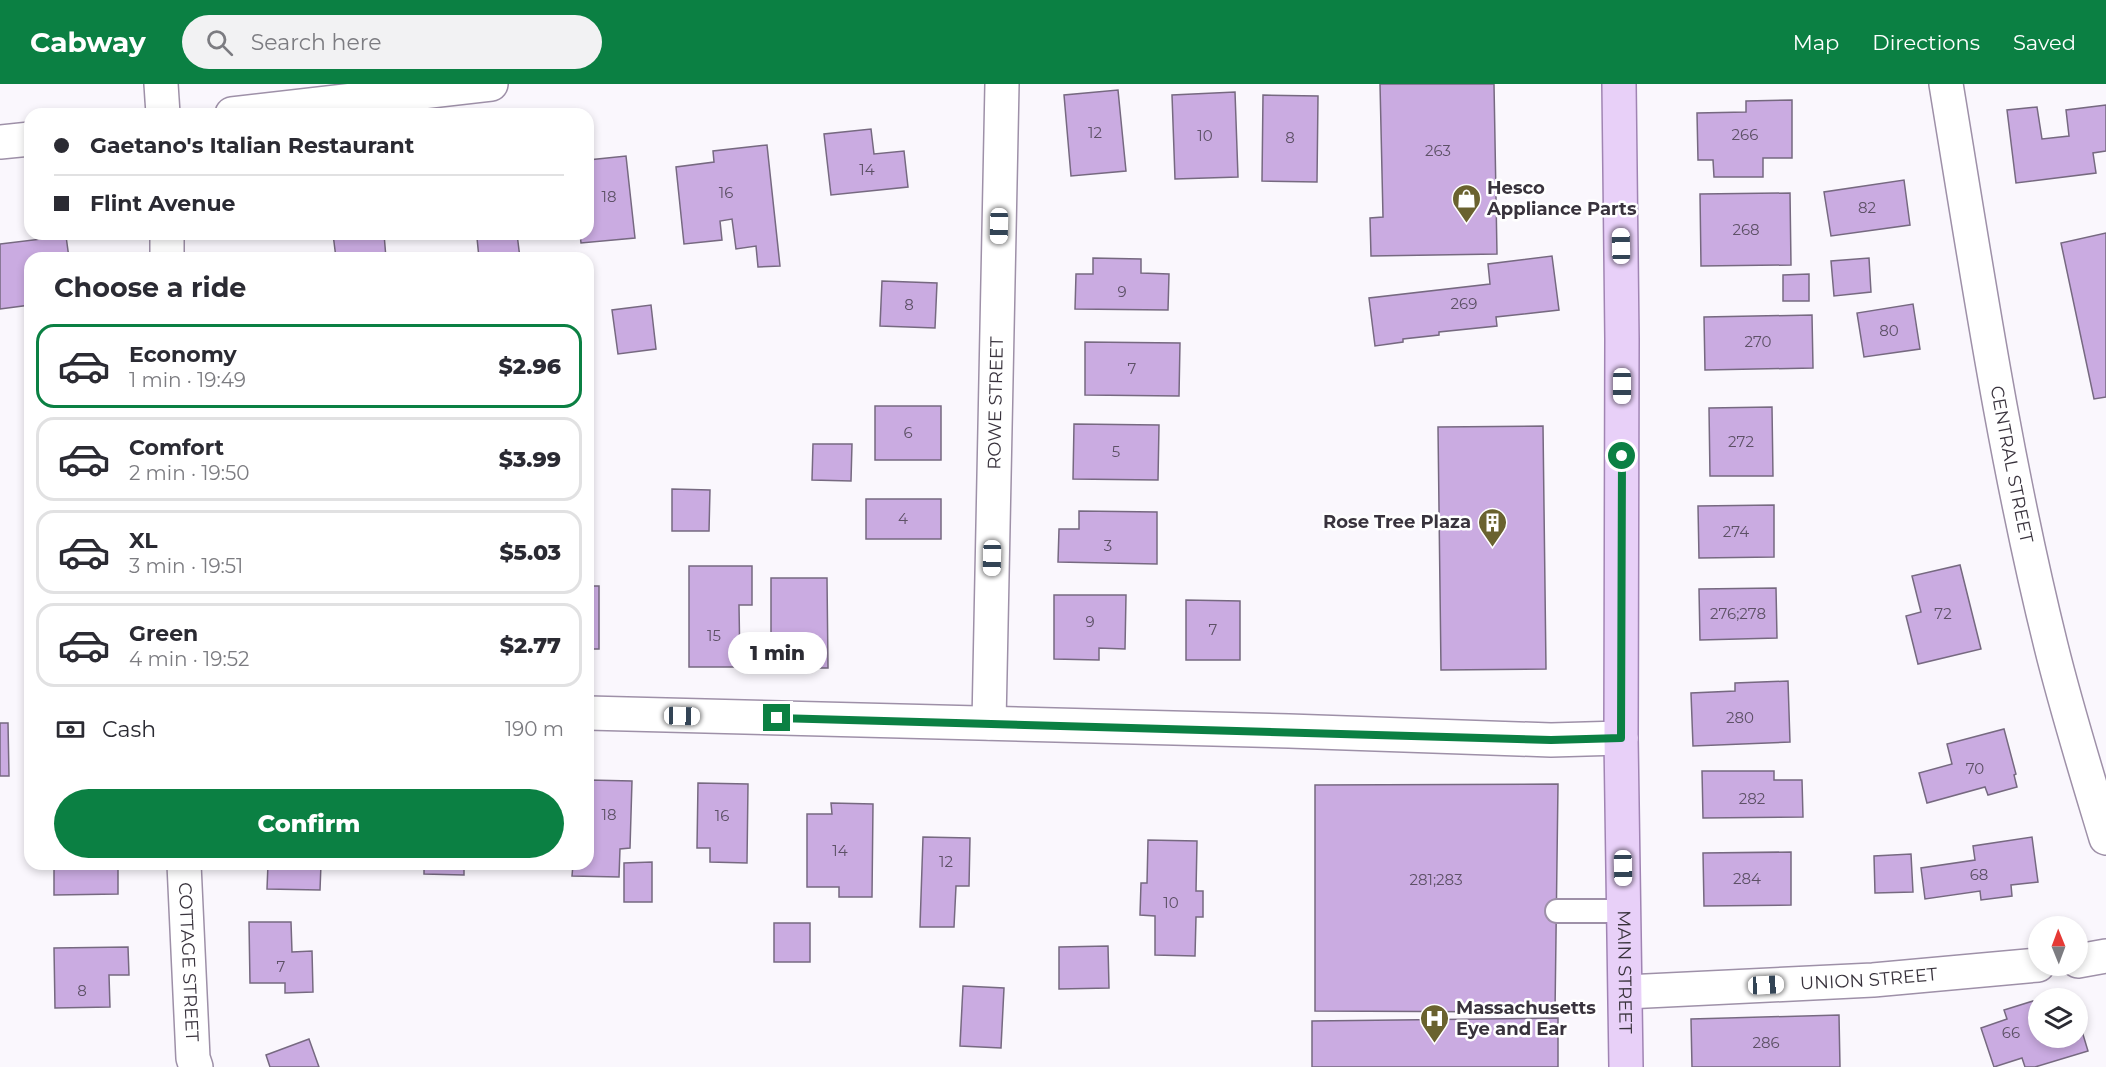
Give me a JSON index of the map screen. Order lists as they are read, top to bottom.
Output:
{
  "streets": {
    "main road": ["MAIN STREET"],
    "street": [
      "ROWE STREET",
      "CENTRAL STREET",
      "COTTAGE STREET",
      "UNION STREET"
    ]
  },
  "crossings": [
    ["MAIN STREET", "UNION STREET"]
  ],
  "places": {
    "shop": ["Hesco Appliance Parts"],
    "building": ["Rose Tree Plaza"],
    "hospital": ["Massachusetts Eye and Ear"]
  },
  "house_numbers": [
    "12",
    "266",
    "10",
    "8",
    "263",
    "14",
    "16",
    "18",
    "82",
    "268",
    "9",
    "269",
    "8",
    "80",
    "270",
    "7",
    "6",
    "272",
    "5",
    "4",
    "274",
    "3",
    "276;278",
    "72",
    "9",
    "7",
    "15",
    "280",
    "70",
    "282",
    "18",
    "16",
    "14",
    "12",
    "68",
    "284",
    "281;283",
    "10",
    "7",
    "8",
    "66",
    "286"
  ],
  "north": "top",
  "page": {
    "header": "Cabway",
    "search": "Search here",
    "nav": ["Map", "Directions", "Saved"],
    "banner": ["Gaetano's Italian Restaurant", "Flint Avenue"],
    "heading": "Choose a ride",
    "list": [
      {
        "name": "Economy",
        "note": "1 min · 19:49",
        "value": "$2.96"
      },
      {
        "name": "Comfort",
        "note": "2 min · 19:50",
        "value": "$3.99"
      },
      {
        "name": "XL",
        "note": "3 min · 19:51",
        "value": "$5.03"
      },
      {
        "name": "Green",
        "note": "4 min · 19:52",
        "value": "$2.77"
      }
    ],
    "bubble": "1 min",
    "pay": ["Cash", "190 m"],
    "buttons": "Confirm"
  }
}
